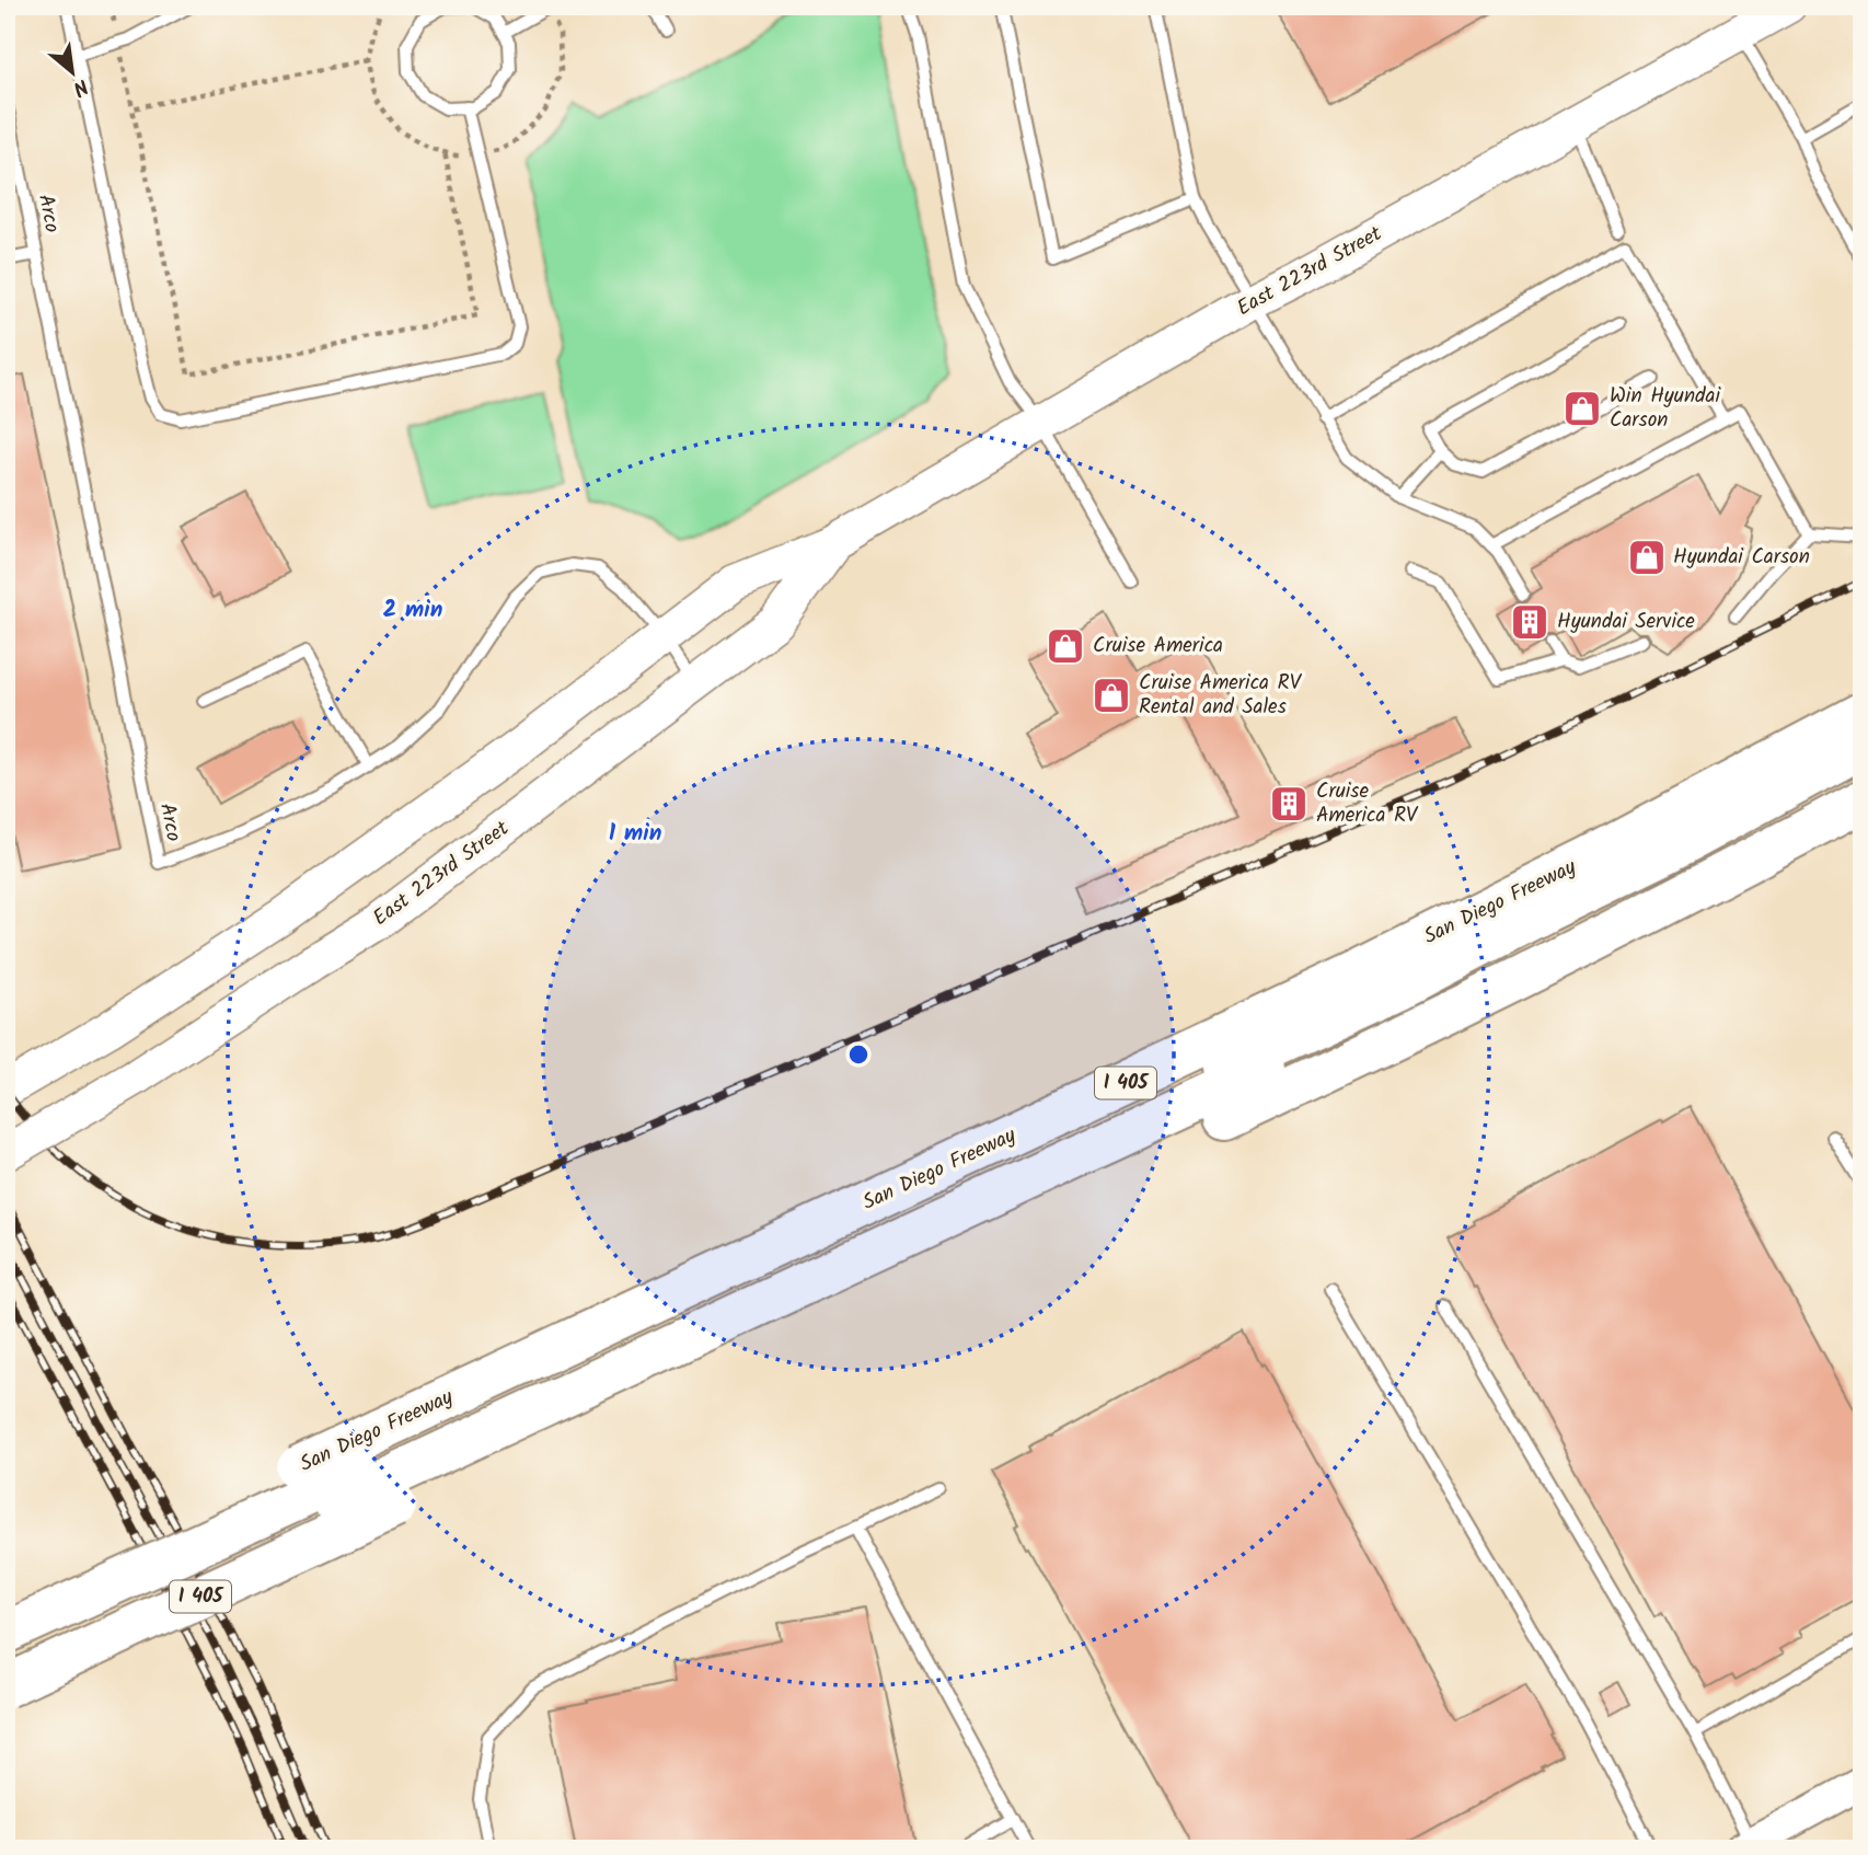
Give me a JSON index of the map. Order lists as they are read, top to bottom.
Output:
{
  "streets": {
    "highway": ["San Diego Freeway", "I 405"],
    "main road": ["East 223rd Street"],
    "lane": ["Arco"]
  },
  "crossings": [
    ["Arco", "East 223rd Street"]
  ],
  "places": {
    "shop": [
      "Win Hyundai Carson",
      "Hyundai Carson",
      "Cruise America",
      "Cruise America RV Rental and Sales"
    ],
    "building": ["Hyundai Service", "Cruise America RV"]
  },
  "north": "bottom right",
  "rings": ["2 min", "1 min"]
}
